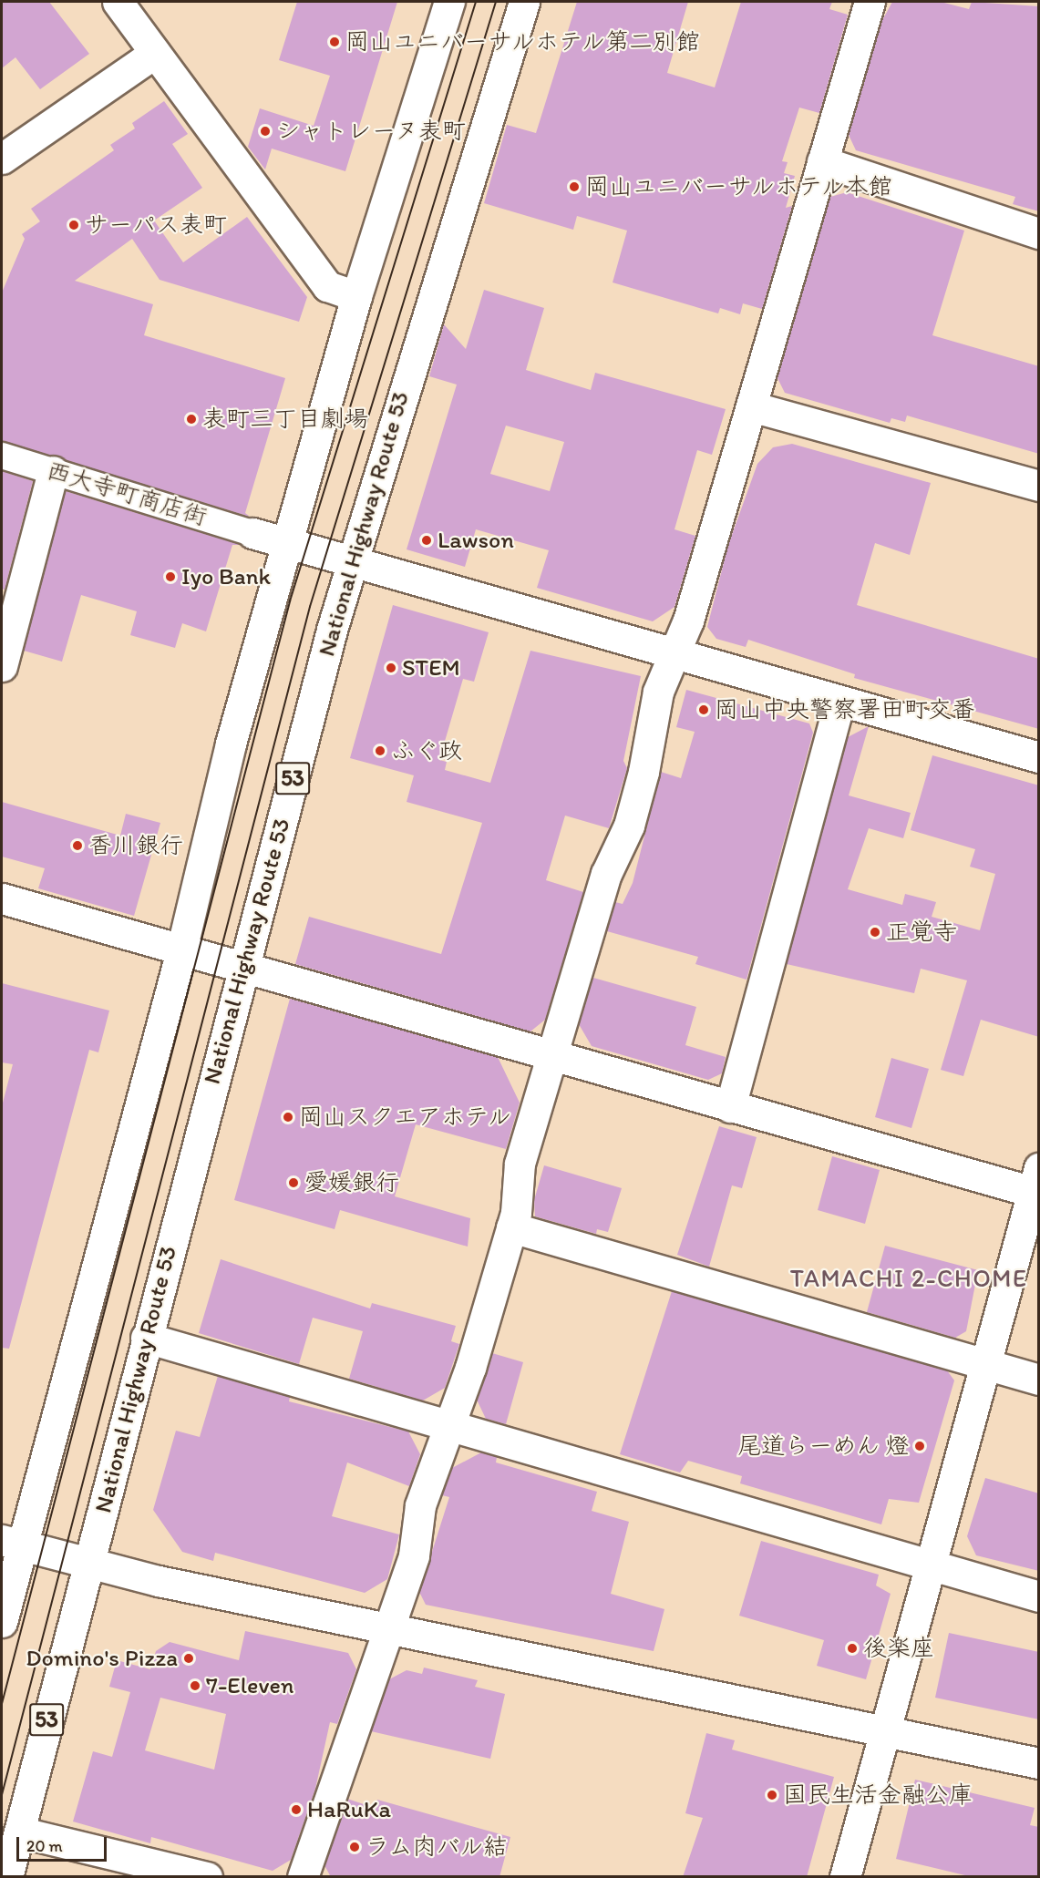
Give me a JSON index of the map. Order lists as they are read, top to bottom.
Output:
{
  "streets": {
    "main road": ["National Highway Route 53", "53"],
    "street": ["西大寺町商店街"]
  },
  "districts": ["TAMACHI 2-CHOME"],
  "places": [
    "岡山ユニバーサルホテル第二別館",
    "シャトレーヌ表町",
    "岡山ユニバーサルホテル本館",
    "サーパス表町",
    "表町三丁目劇場",
    "Lawson",
    "Iyo Bank",
    "STEM",
    "岡山中央警察署田町交番",
    "ふぐ政",
    "香川銀行",
    "正覚寺",
    "岡山スクエアホテル",
    "愛媛銀行",
    "尾道らーめん 燈",
    "後楽座",
    "Domino's Pizza",
    "7-Eleven",
    "国民生活金融公庫",
    "HaRuKa",
    "ラム肉バル結"
  ],
  "scale_bar": "20 m"
}
